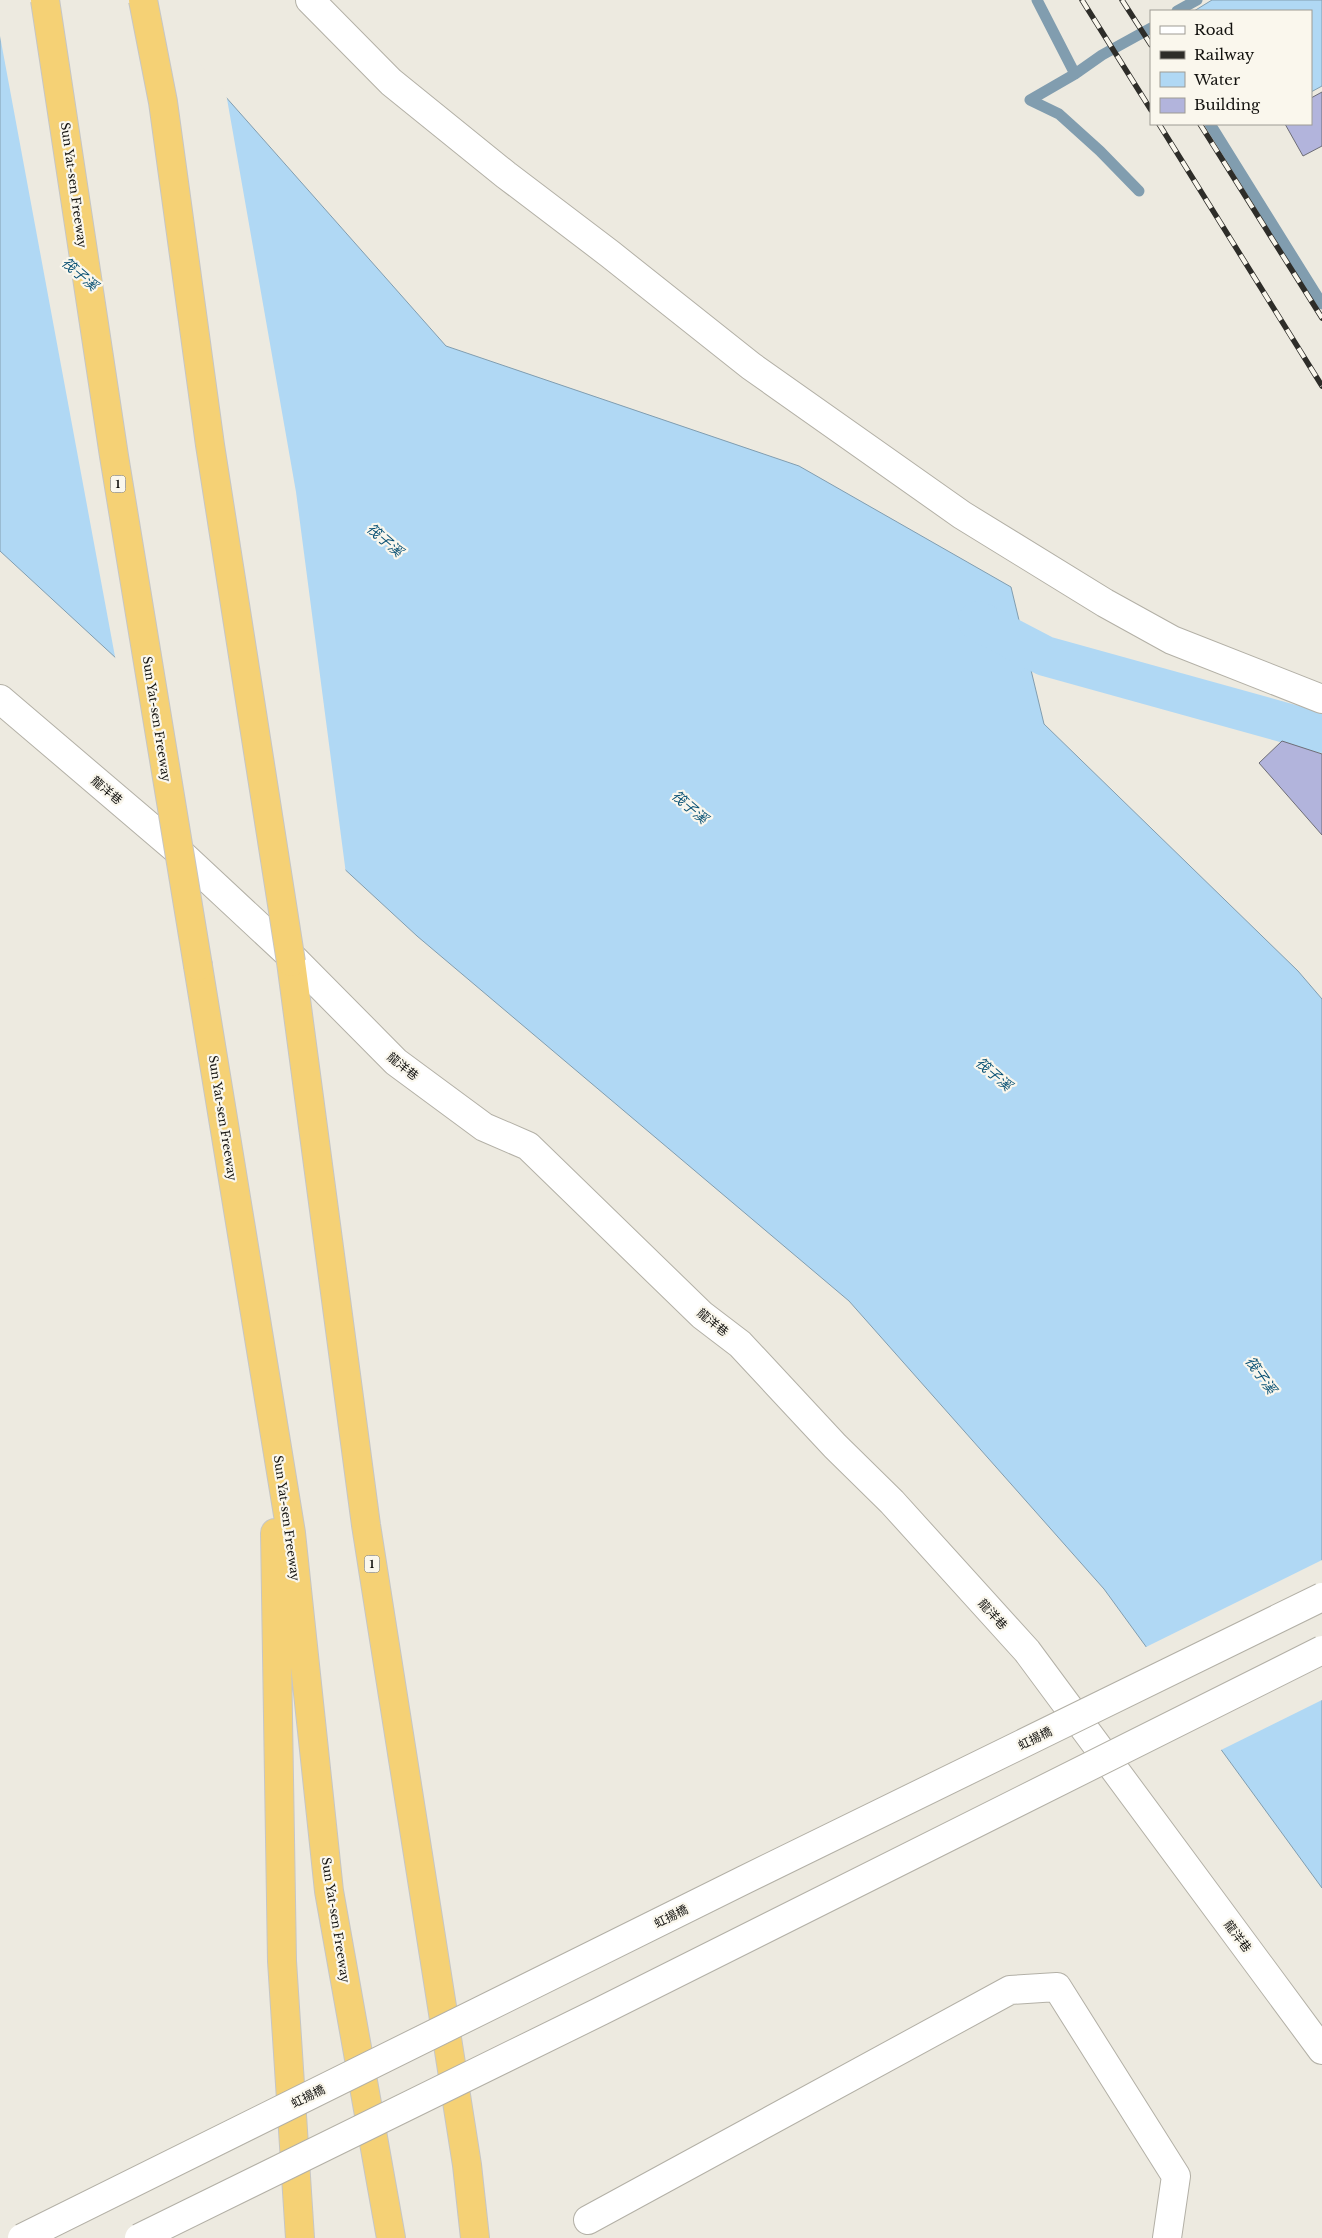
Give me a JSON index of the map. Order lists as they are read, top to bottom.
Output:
{
  "streets": {
    "highway": ["Sun Yat-sen Freeway", "1"],
    "street": ["龍洋巷", "虹揚橋"]
  },
  "water": ["筏子溪"],
  "legend": [
    "Road",
    "Railway",
    "Water",
    "Building"
  ]
}
